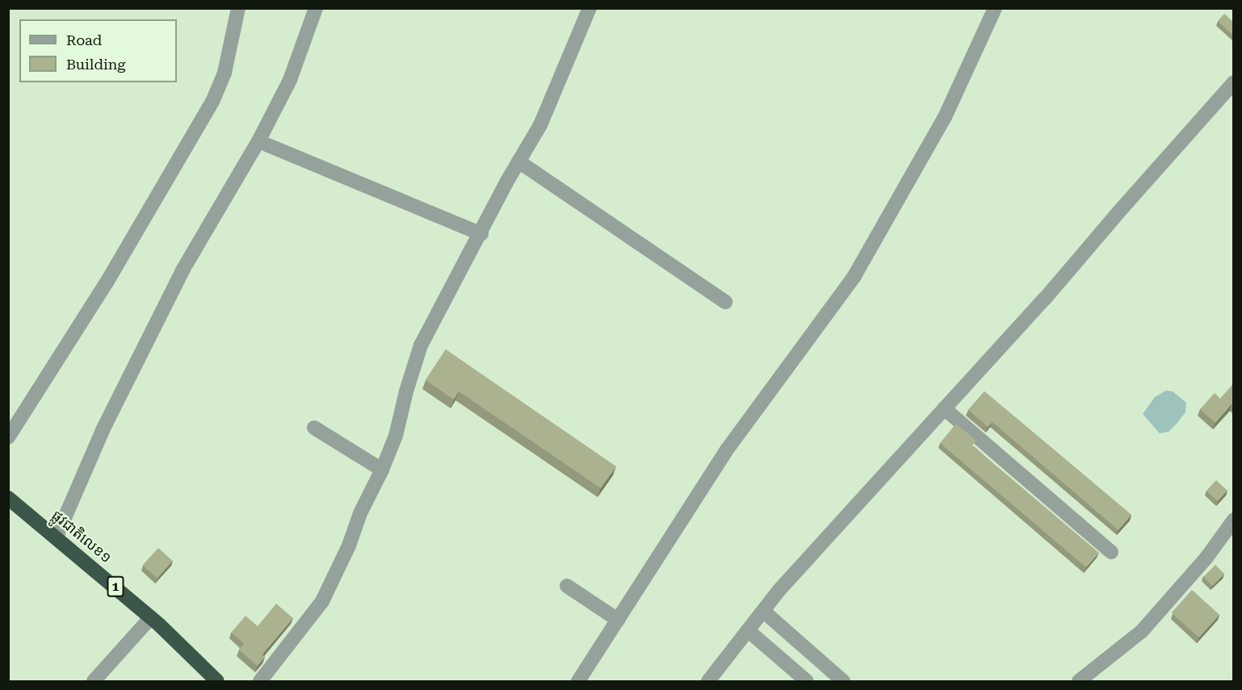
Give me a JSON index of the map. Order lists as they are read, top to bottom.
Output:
{
  "streets": {
    "highway": ["ផ្លូវជាតិលេខ១", "1"]
  },
  "legend": ["Road", "Building"]
}
